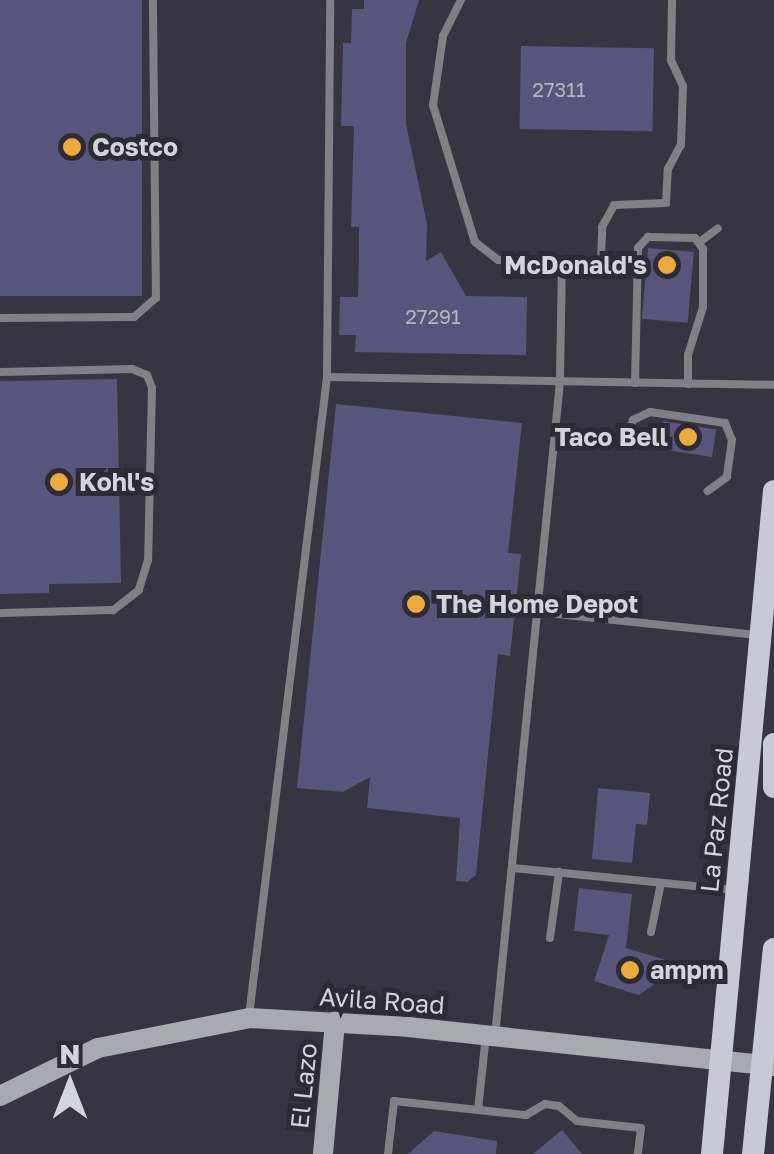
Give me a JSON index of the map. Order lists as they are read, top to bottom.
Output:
{
  "streets": {
    "main road": ["La Paz Road", "Avila Road", "El Lazo"]
  },
  "crossings": [
    ["La Paz Road", "Avila Road"],
    ["Avila Road", "El Lazo"]
  ],
  "places": [
    "Costco",
    "McDonald's",
    "Taco Bell",
    "Kohl's",
    "The Home Depot",
    "ampm"
  ],
  "house_numbers": ["27311", "27291"],
  "north": "top"
}
